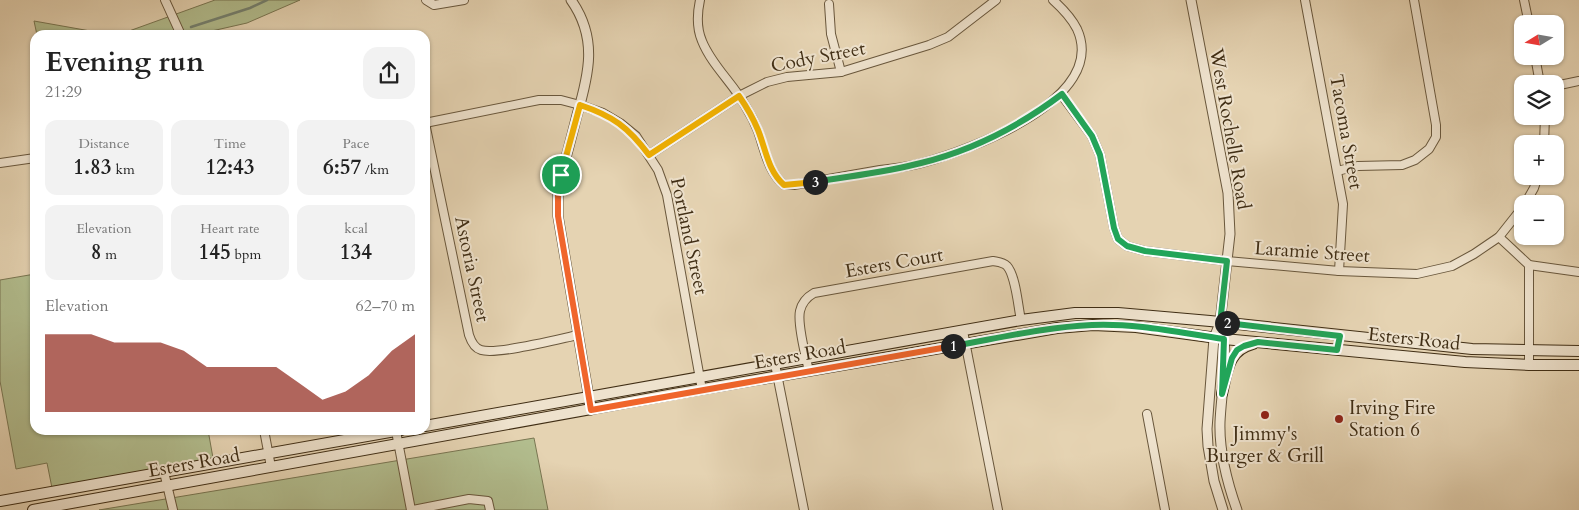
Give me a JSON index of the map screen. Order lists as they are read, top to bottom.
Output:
{
  "streets": {
    "main road": ["Esters Road"],
    "street": [
      "Cody Street",
      "West Rochelle Road",
      "Tacoma Street",
      "Portland Street",
      "Laramie Street",
      "Esters Court",
      "Astoria Street"
    ]
  },
  "crossings": [
    ["Cody Street", "Portland Street"],
    ["West Rochelle Road", "Laramie Street"],
    ["West Rochelle Road", "Esters Road"],
    ["Tacoma Street", "Laramie Street"],
    ["Portland Street", "Esters Road"],
    ["Esters Court", "Esters Road"]
  ],
  "places": ["Jimmy's Burger & Grill", "Irving Fire Station 6"],
  "north": "left",
  "page": {
    "map_buttons": ["+", "−"],
    "heading": ["Evening run", "21:29"],
    "stats": [
      ["Distance", "1.83 km"],
      ["Time", "12:43"],
      ["Pace", "6:57 /km"],
      ["Elevation", "8 m"],
      ["Heart rate", "145 bpm"],
      ["kcal", "134"]
    ],
    "pins": ["3", "2", "1"],
    "chart": ["Elevation", "62–70 m"]
  }
}
